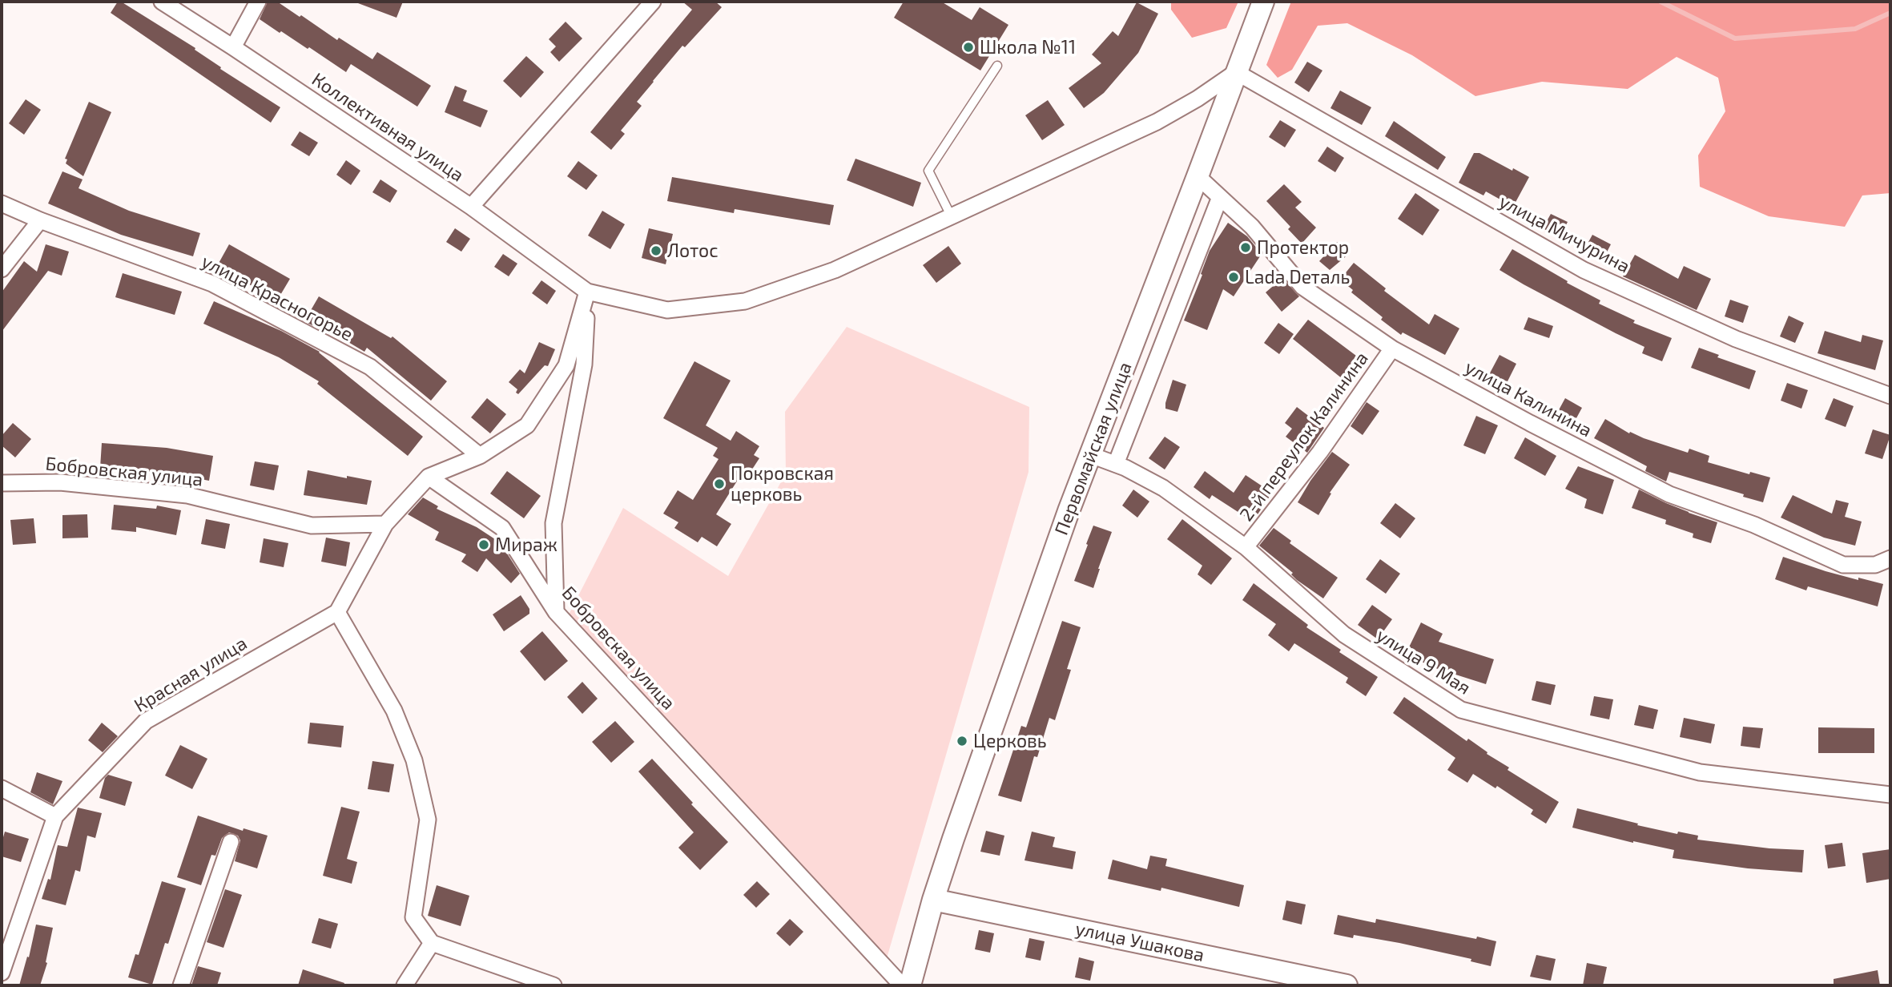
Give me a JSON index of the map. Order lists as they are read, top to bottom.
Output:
{
  "streets": {
    "main road": ["Первомайская улица", "улица Ушакова"],
    "street": [
      "Коллективная улица",
      "улица Мичурина",
      "улица Красногорье",
      "улица Калинина",
      "2-й переулок Калинина",
      "Бобровская улица",
      "улица 9 Мая",
      "Красная улица"
    ]
  },
  "crossings": [
    ["улица Мичурина", "Первомайская улица"],
    ["улица Калинина", "2-й переулок Калинина"],
    ["улица Калинина", "Первомайская улица"],
    ["2-й переулок Калинина", "улица 9 Мая"],
    ["Первомайская улица", "улица 9 Мая"],
    ["Первомайская улица", "улица Ушакова"]
  ],
  "places": [
    "Школа №11",
    "Протектор",
    "Лотос",
    "Lada Dеталь",
    "Покровская церковь",
    "Мираж",
    "Церковь"
  ]
}
